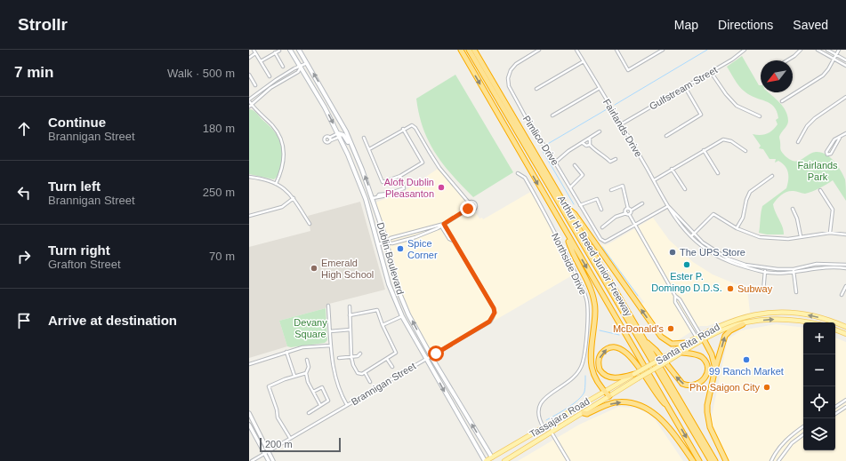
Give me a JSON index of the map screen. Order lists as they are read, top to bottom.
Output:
{
  "streets": {
    "highway": ["Arthur H. Breed Junior Freeway"],
    "main road": ["Dublin Boulevard", "Santa Rita Road", "Tassajara Road"],
    "street": [
      "Gulfstream Street",
      "Fairlands Drive",
      "Pimlico Drive",
      "Northside Drive",
      "Brannigan Street"
    ]
  },
  "crossings": [
    ["Gulfstream Street", "Fairlands Drive"],
    ["Dublin Boulevard", "Brannigan Street"],
    ["Dublin Boulevard", "Tassajara Road"],
    ["Northside Drive", "Tassajara Road"],
    ["Santa Rita Road", "Tassajara Road"]
  ],
  "parks": ["Fairlands Park", "Devany Square"],
  "places": [
    "Aloft Dublin Pleasanton",
    "Spice Corner",
    "The UPS Store",
    "Ester P. Domingo D.D.S.",
    "Emerald High School",
    "Subway",
    "McDonald's",
    "99 Ranch Market",
    "Pho Saigon City"
  ],
  "scale_bar": "200 m",
  "north": "bottom left",
  "page": {
    "header": "Strollr",
    "nav": ["Map", "Directions", "Saved"],
    "heading": ["7 min", "Walk · 500 m"],
    "list": [
      ["Continue", "Brannigan Street", "180 m"],
      ["Turn left", "Brannigan Street", "250 m"],
      ["Turn right", "Grafton Street", "70 m"],
      "Arrive at destination"
    ],
    "map_buttons": ["+", "−"],
    "scale": "200 m"
  }
}
